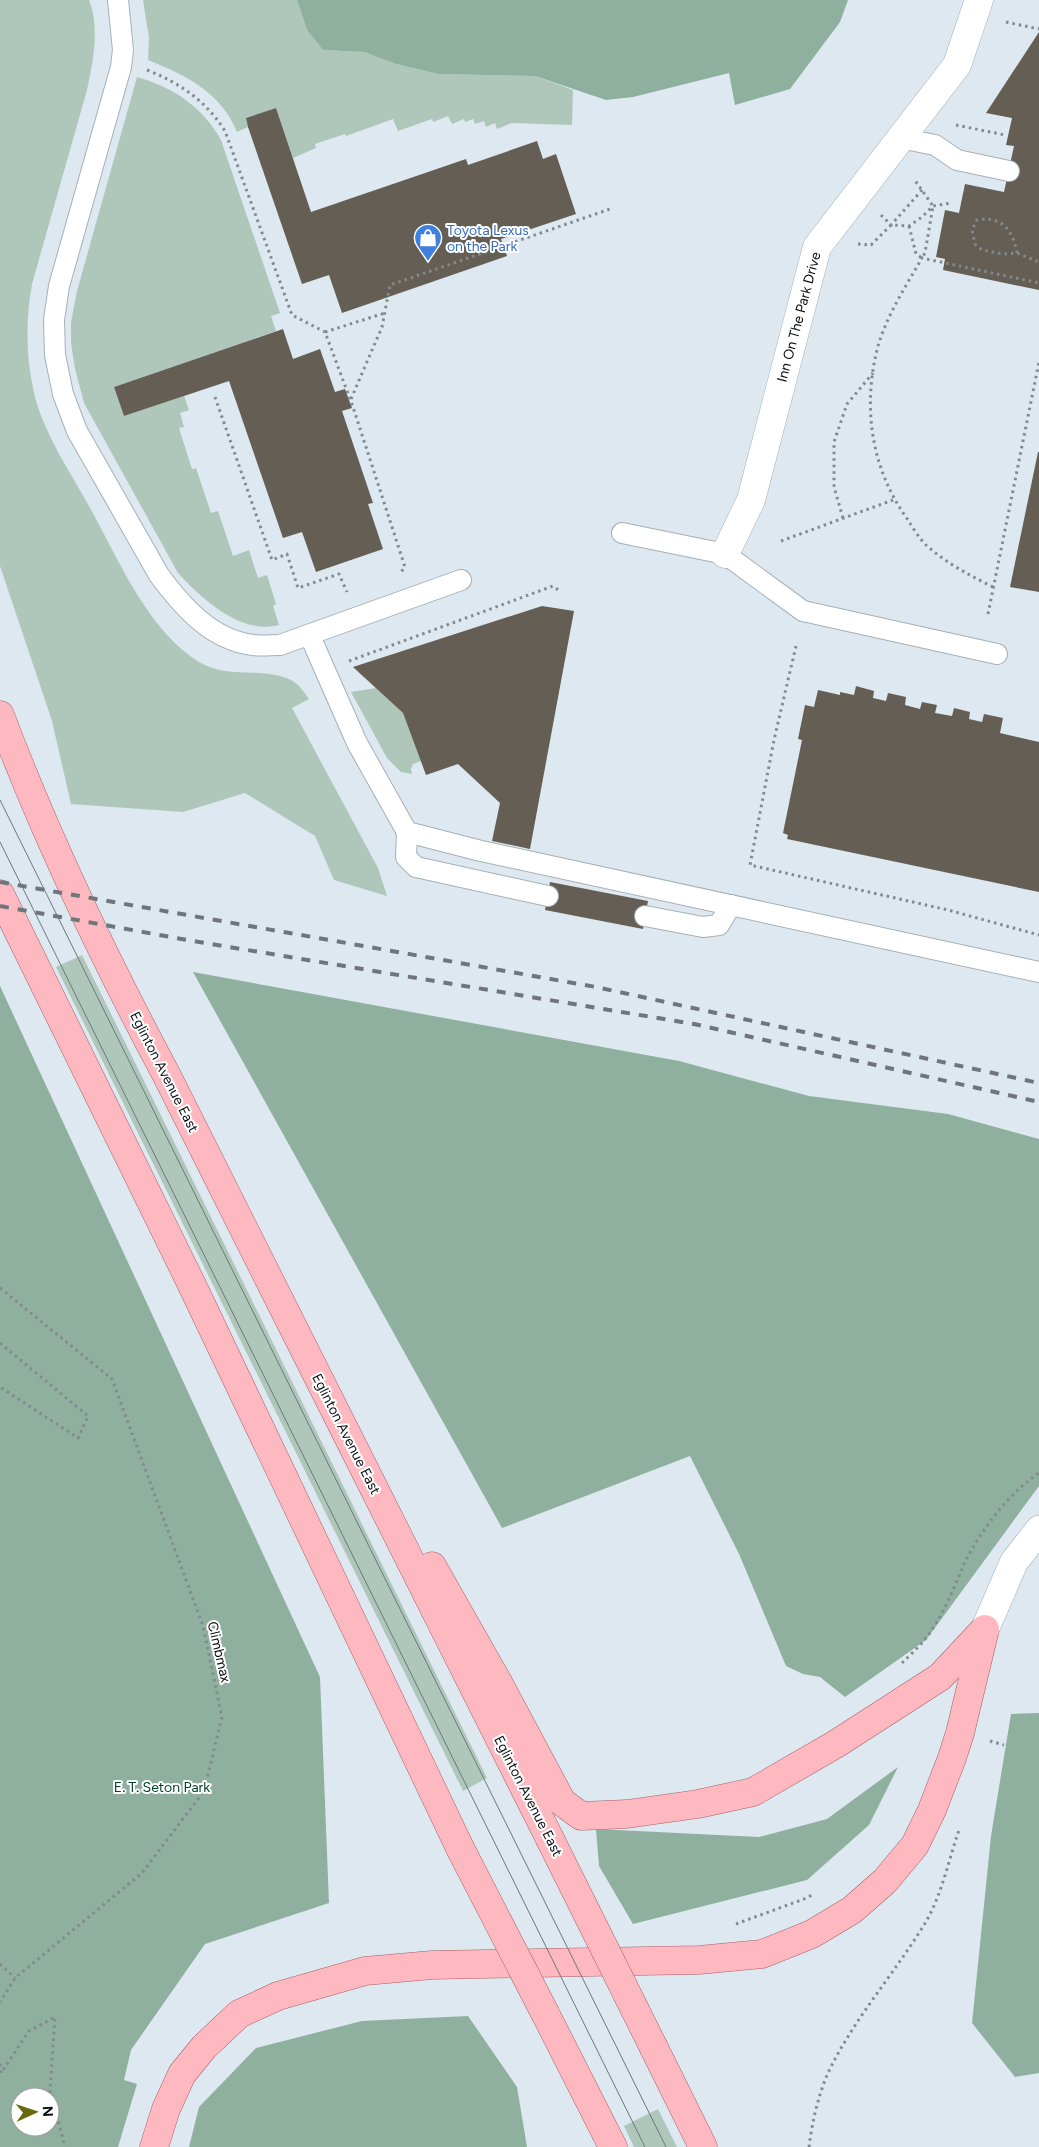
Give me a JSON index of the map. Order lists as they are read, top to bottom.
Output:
{
  "streets": {
    "main road": ["Eglinton Avenue East"],
    "street": ["Inn On The Park Drive"],
    "path": ["Climbmax"]
  },
  "parks": ["E. T. Seton Park"],
  "places": {
    "shop": ["Toyota Lexus on the Park"]
  },
  "north": "right"
}
